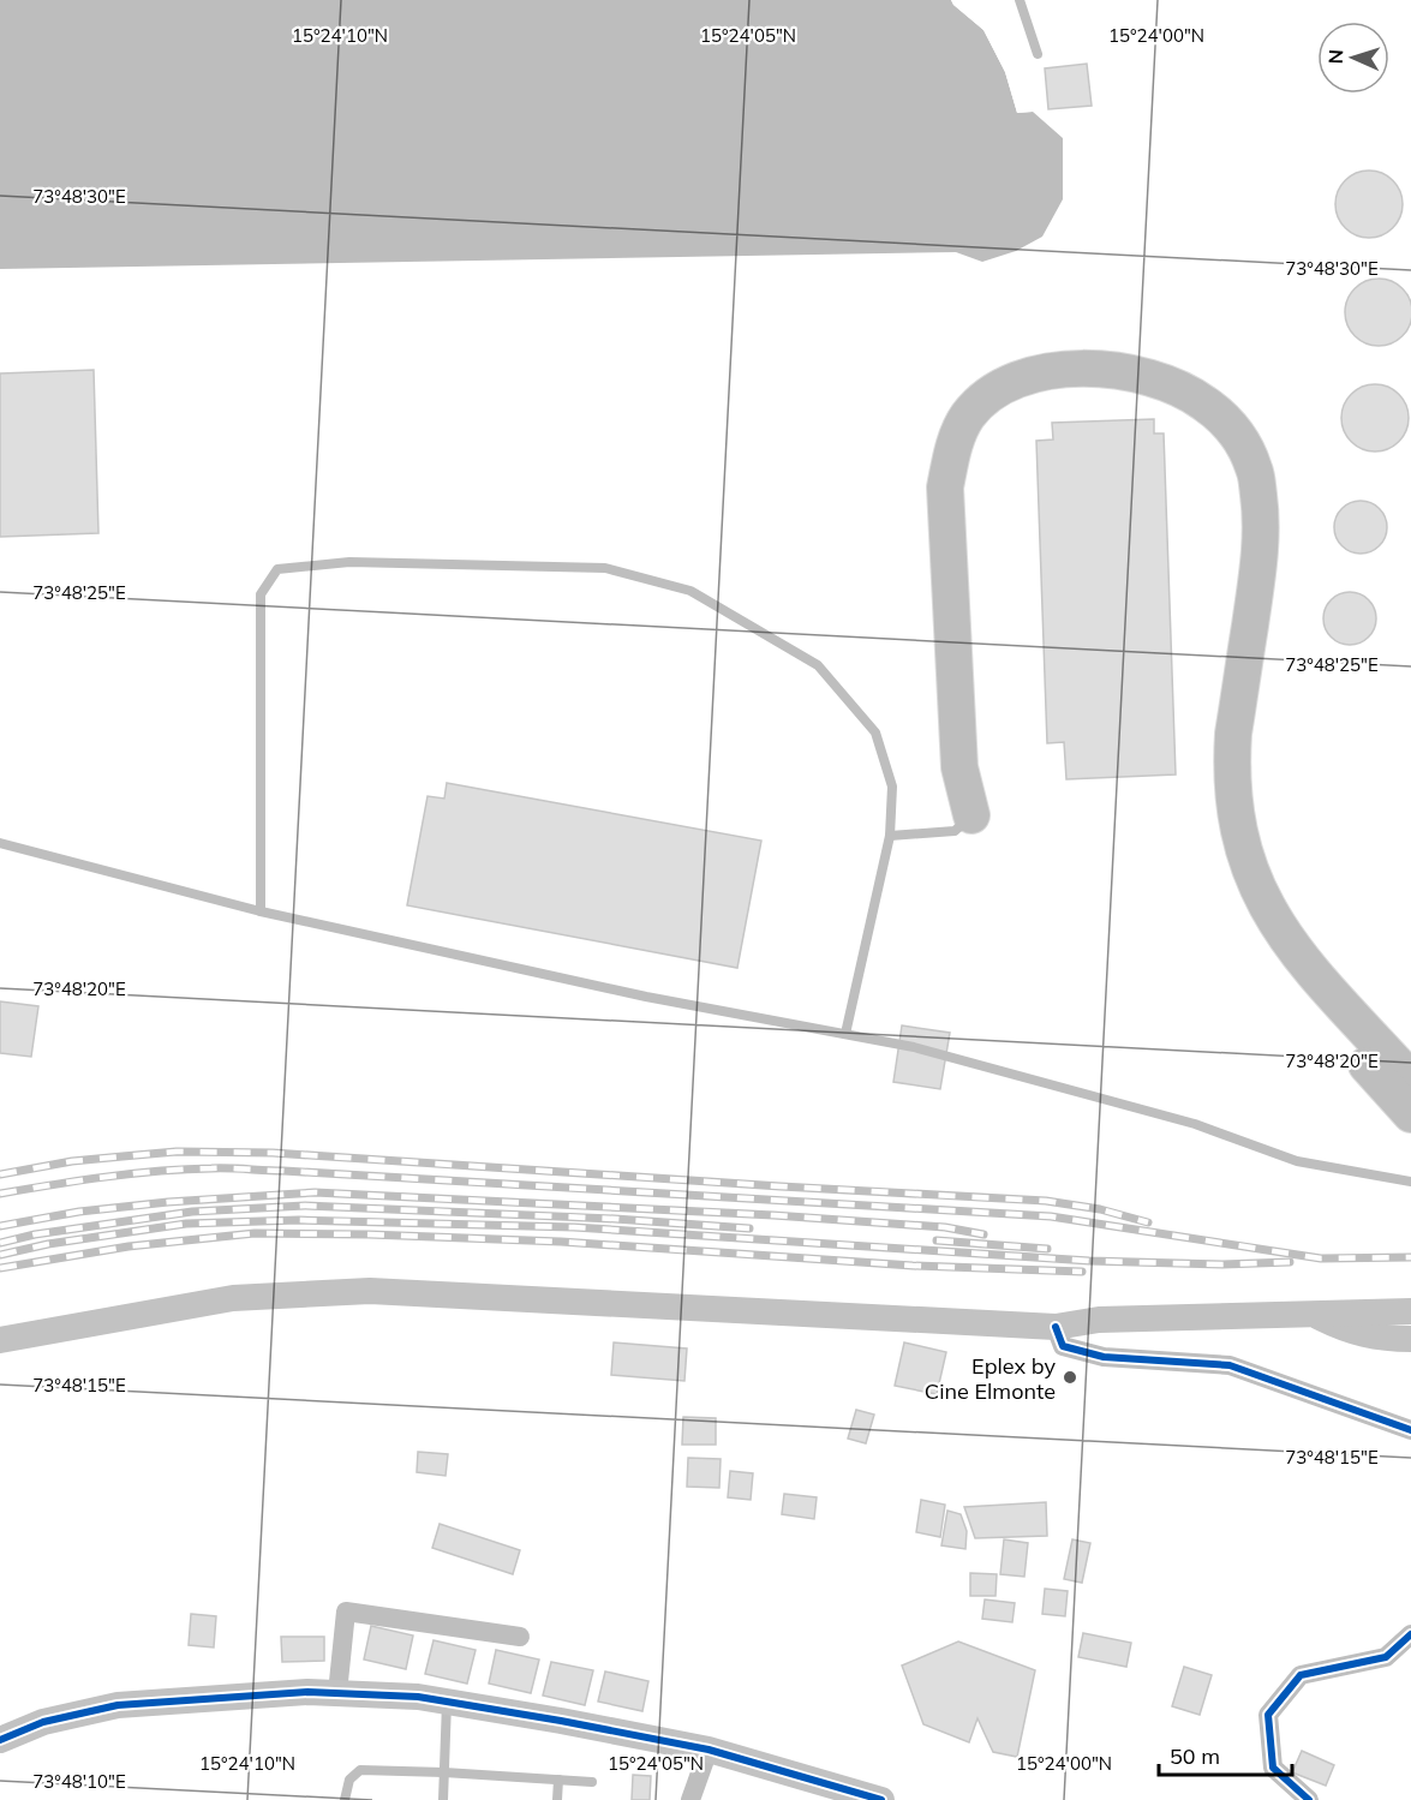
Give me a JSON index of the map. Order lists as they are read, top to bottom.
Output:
{
  "places": ["Eplex by Cine Elmonte"],
  "scale_bar": "50 m",
  "north": "left",
  "coordinates": [
    "15°24'10\"N",
    "15°24'05\"N",
    "15°24'00\"N",
    "73°48'30\"E",
    "73°48'25\"E",
    "73°48'20\"E",
    "73°48'15\"E",
    "73°48'10\"E"
  ]
}
